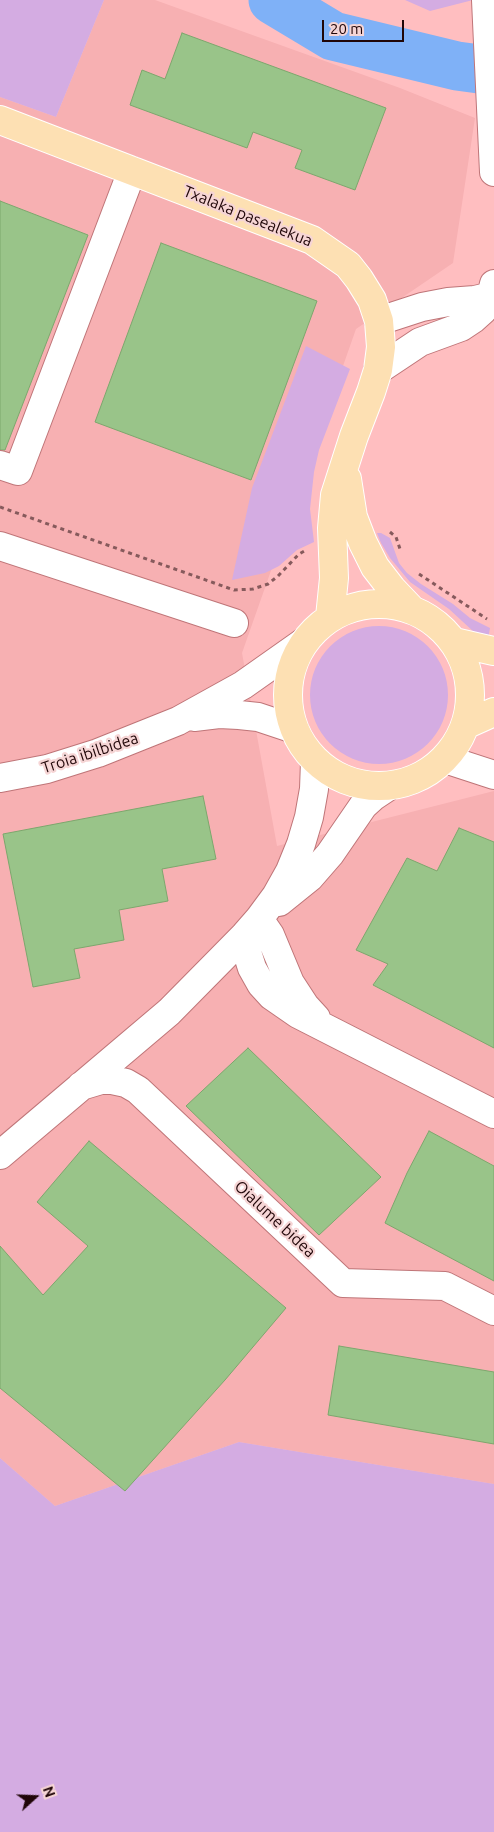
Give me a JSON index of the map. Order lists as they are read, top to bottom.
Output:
{
  "streets": {
    "main road": ["Txalaka pasealekua"],
    "street": ["Troia ibilbidea", "Oialume bidea"]
  },
  "scale_bar": "20 m",
  "north": "right"
}
